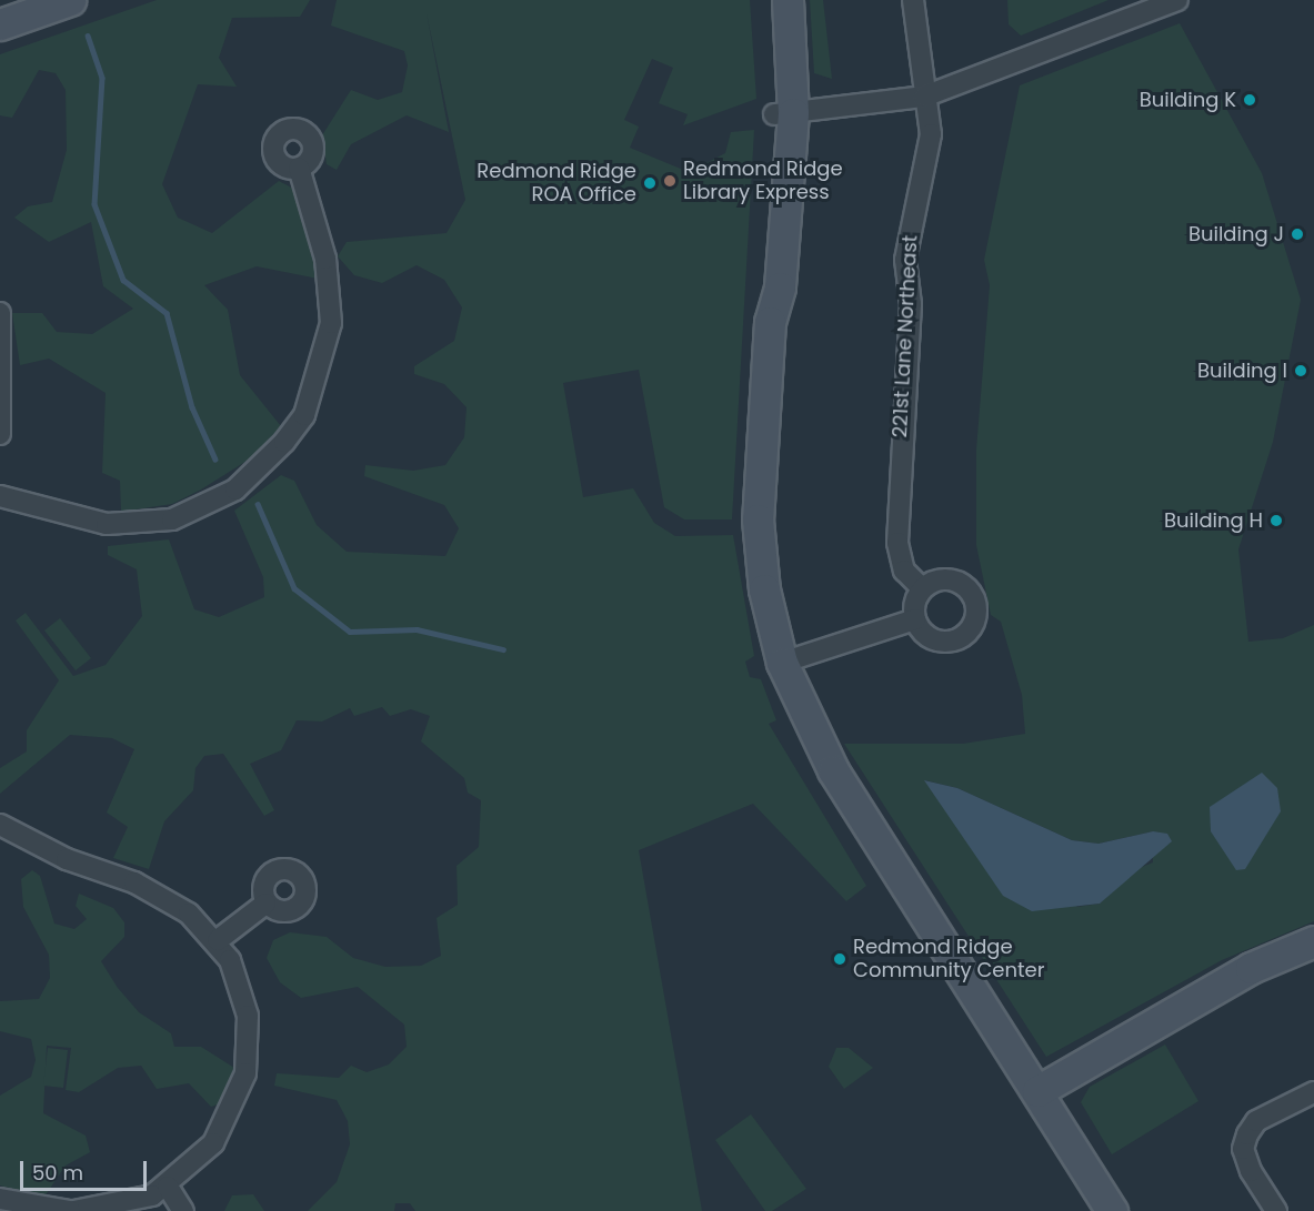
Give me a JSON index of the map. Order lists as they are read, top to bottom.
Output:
{
  "streets": {
    "street": ["221st Lane Northeast"]
  },
  "places": [
    "Building K",
    "Redmond Ridge Library Express",
    "Redmond Ridge ROA Office",
    "Building J",
    "Building I",
    "Building H",
    "Redmond Ridge Community Center"
  ],
  "scale_bar": "50 m"
}
